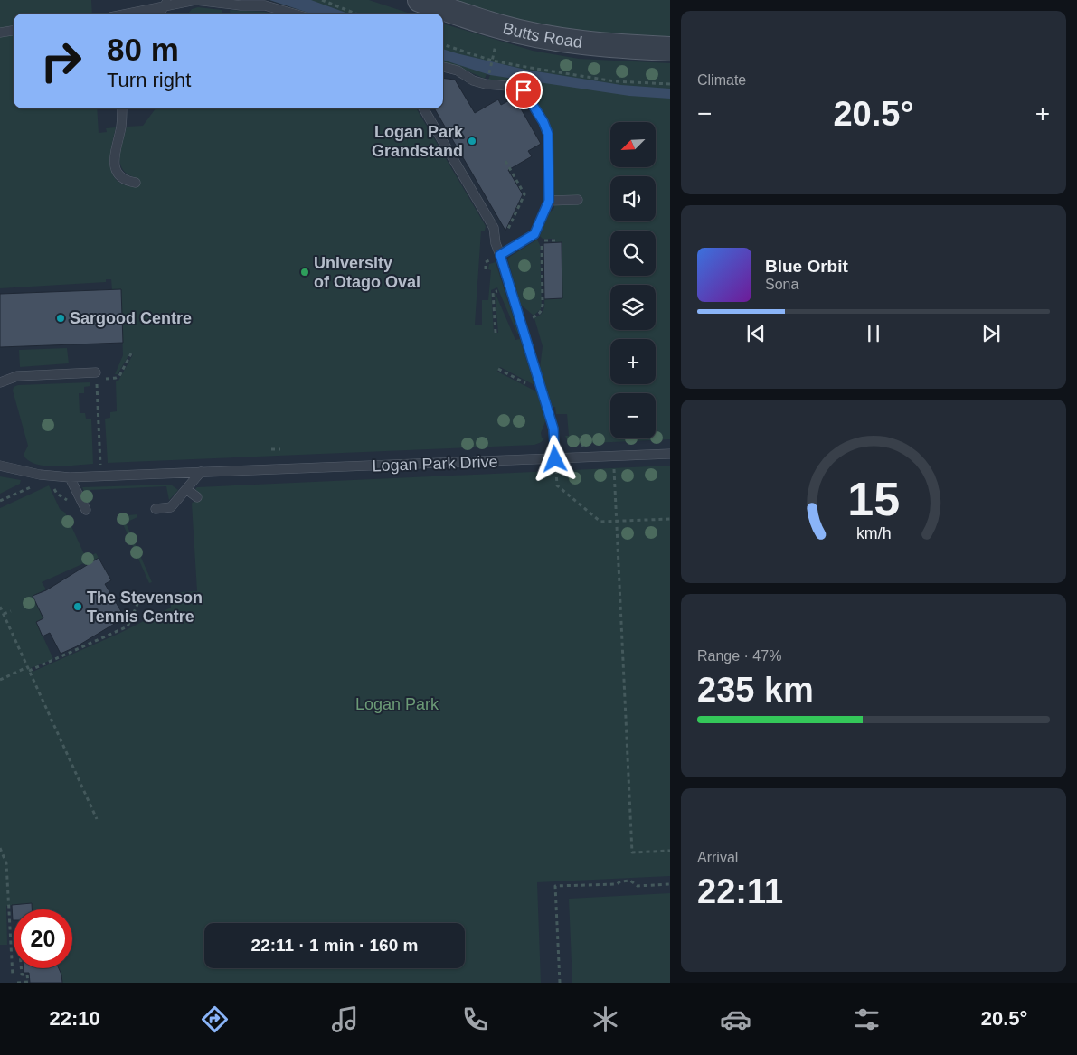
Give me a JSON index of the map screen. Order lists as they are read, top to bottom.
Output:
{
  "streets": {
    "street": ["Butts Road"],
    "lane": ["Logan Park Drive"]
  },
  "parks": ["Logan Park"],
  "places": [
    "Logan Park Grandstand",
    "University of Otago Oval",
    "Sargood Centre",
    "The Stevenson Tennis Centre"
  ],
  "north": "bottom left",
  "page": {
    "tile": [
      "Climate",
      ["Range · 47%", "235 km"],
      ["Arrival", "22:11"]
    ],
    "turn": ["80 m", "Turn right"],
    "heat": ["−", "20.5°", "+"],
    "map_buttons": ["+", "−"],
    "song": ["Blue Orbit", "Sona"],
    "limit": "20",
    "trip": "22:11 · 1 min · 160 m",
    "tabs": ["22:10", "20.5°"],
    "gauge": ["15", "km/h"]
  }
}
